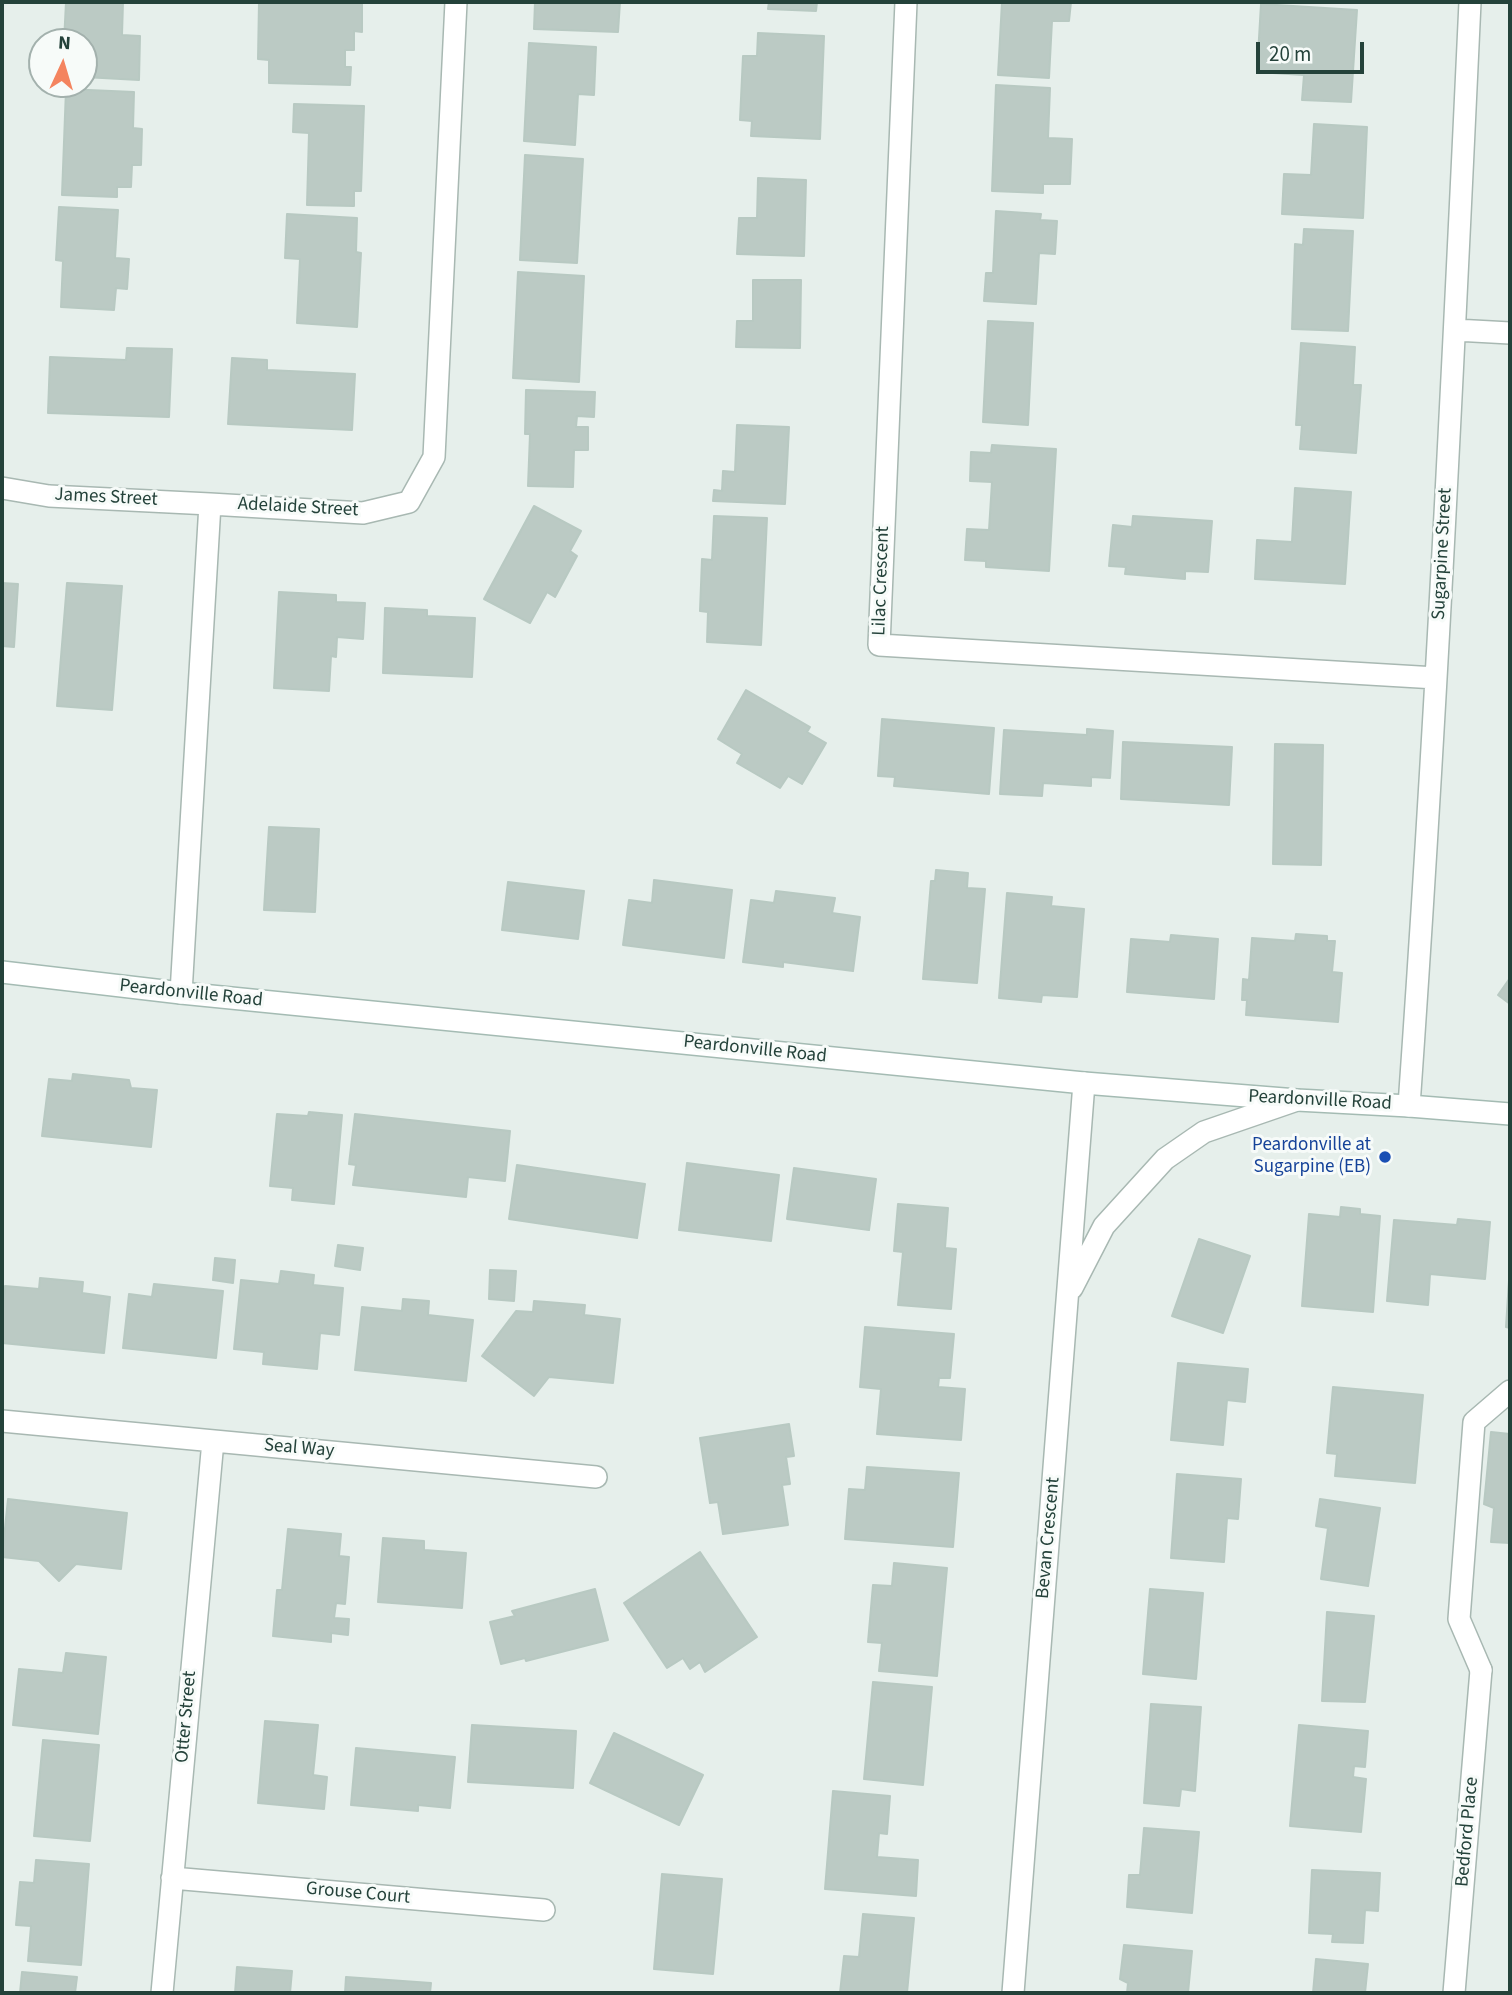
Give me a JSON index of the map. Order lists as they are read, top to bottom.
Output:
{
  "streets": {
    "street": [
      "James Street",
      "Adelaide Street",
      "Sugarpine Street",
      "Lilac Crescent",
      "Peardonville Road",
      "Seal Way",
      "Bevan Crescent",
      "Otter Street",
      "Bedford Place",
      "Grouse Court"
    ]
  },
  "crossings": [
    ["James Street", "Adelaide Street"],
    ["Adelaide Street", "Peardonville Road"],
    ["Sugarpine Street", "Lilac Crescent"],
    ["Sugarpine Street", "Peardonville Road"],
    ["Peardonville Road", "Bevan Crescent"],
    ["Seal Way", "Otter Street"],
    ["Otter Street", "Grouse Court"]
  ],
  "places": ["Peardonville at Sugarpine (EB)"],
  "scale_bar": "20 m",
  "north": "top"
}
